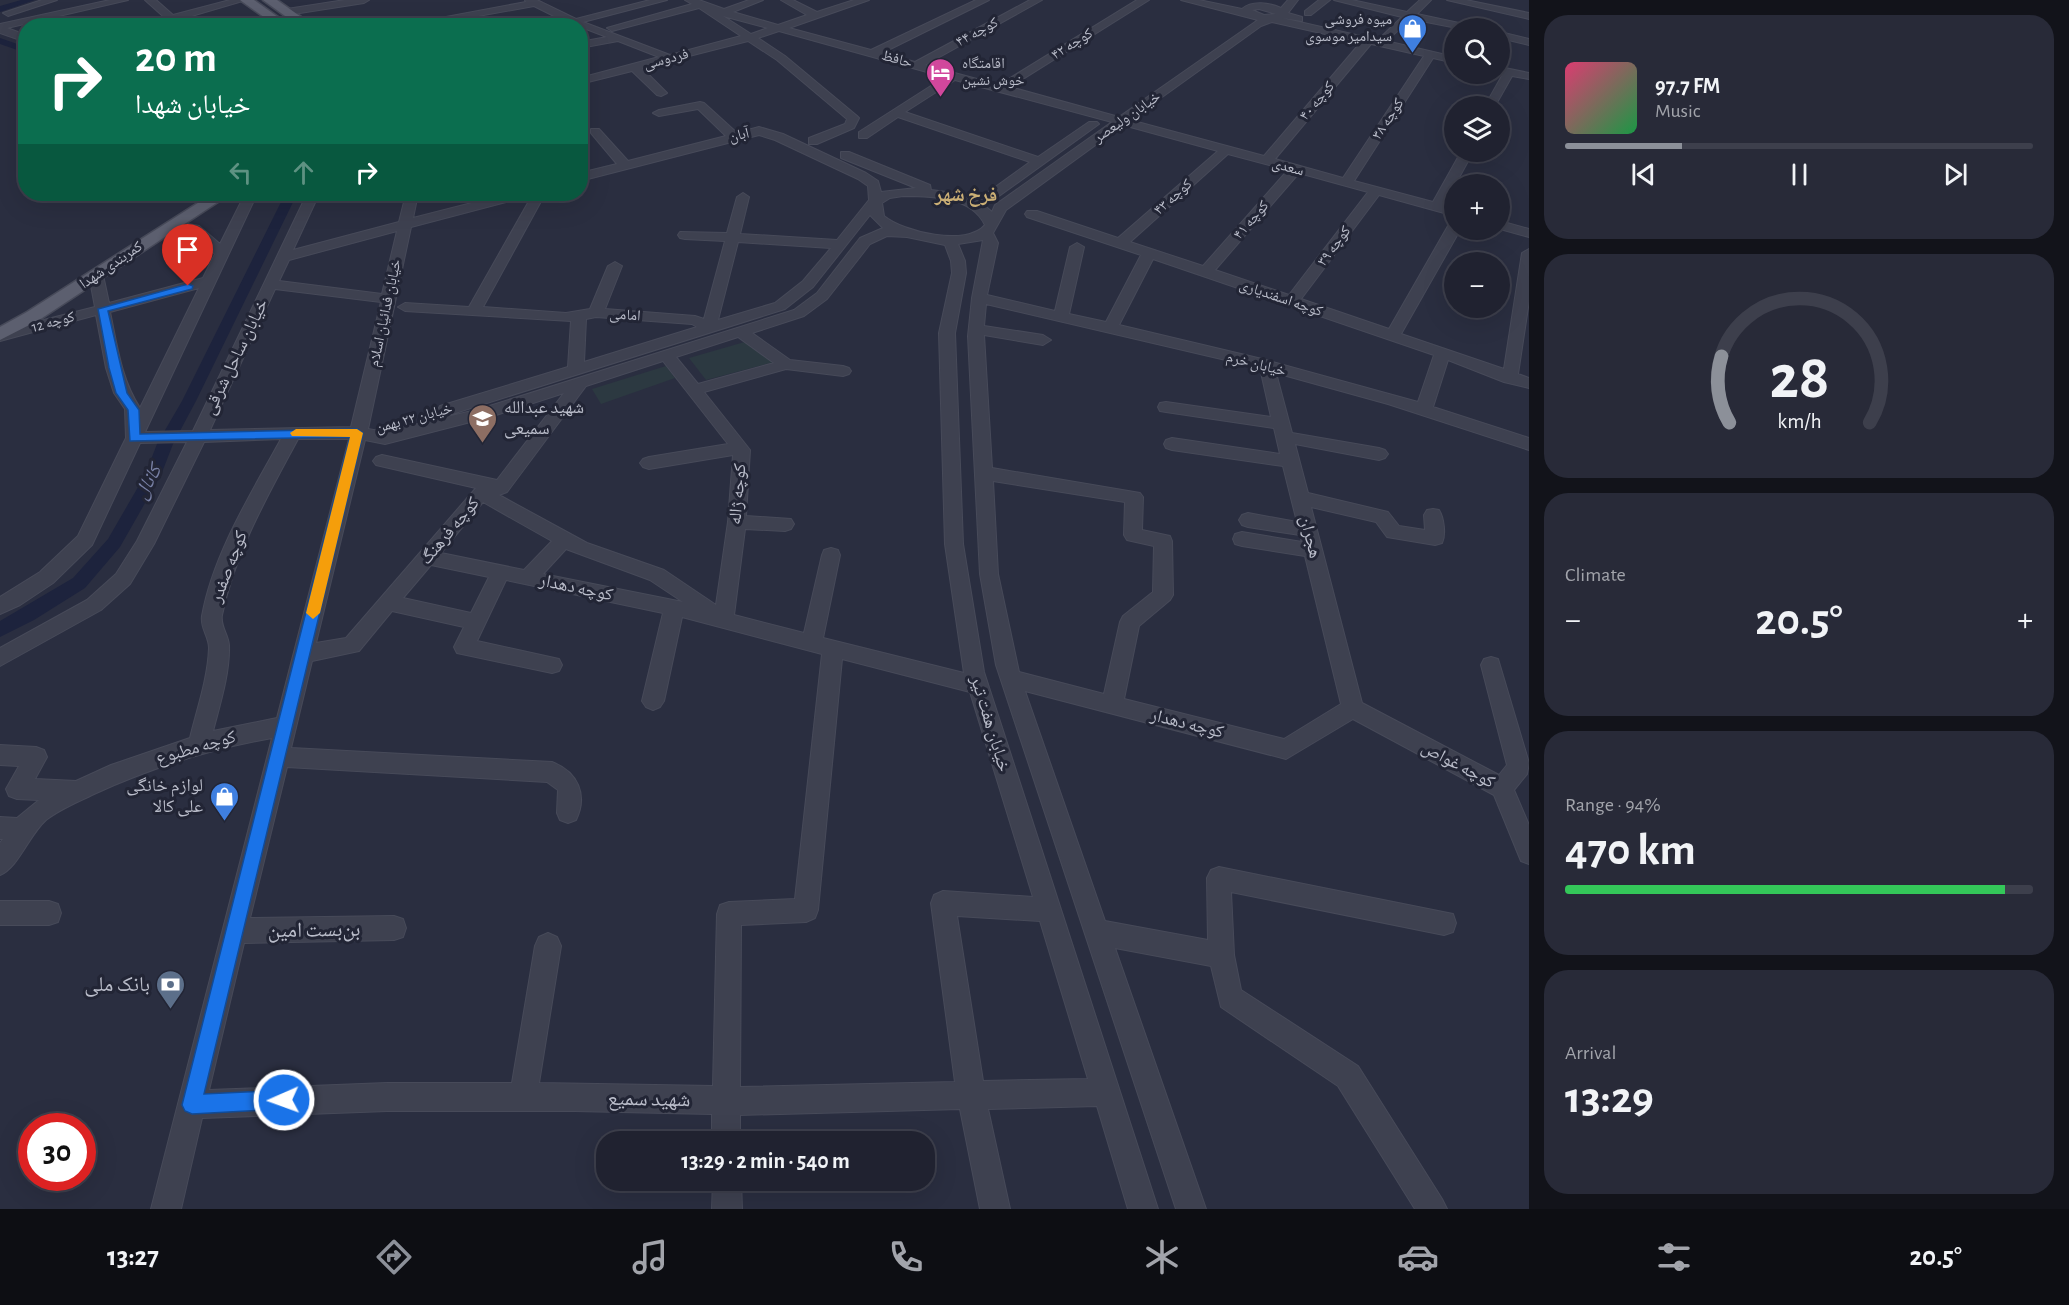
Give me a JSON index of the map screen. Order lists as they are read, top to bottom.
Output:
{
  "streets": {
    "main road": ["کمربندی شهدا"],
    "street": [
      "کوچه ۴۴",
      "کوچه ۴۲",
      "فردوسی",
      "حافظ",
      "کوچه ۴۰",
      "خیابان ولیعصر",
      "کوچه ۳۸",
      "آبان",
      "سعدی",
      "کوچه ۴۳",
      "کوچه ۴۱",
      "کوچه ۳۹",
      "کوچه اسفندیاری",
      "خیابان فدائیان اسلام",
      "امامی",
      "کوچه 12",
      "خیابان ساحل شرقی",
      "خیابان خرم",
      "خیابان ۲۲ بهمن",
      "کوچه ژاله",
      "کوچه فرهنگ",
      "هجران",
      "کوچه صفدر",
      "کوچه دهدار",
      "خیابان هفت تیر",
      "کوچه مطبوع",
      "کوچه غواص",
      "بن‌بست امین",
      "شهید سمیع"
    ]
  },
  "crossings": [
    ["کوچه ۴۴", "حافظ"],
    ["کوچه ۴۲", "حافظ"],
    ["فردوسی", "حافظ"],
    ["حافظ", "خیابان ولیعصر"],
    ["حافظ", "سعدی"],
    ["کوچه ۴۰", "سعدی"],
    ["خیابان ولیعصر", "سعدی"],
    ["خیابان ولیعصر", "خیابان هفت تیر"],
    ["کوچه ۳۸", "سعدی"],
    ["آبان", "خیابان ۲۲ بهمن"],
    ["سعدی", "کوچه ۴۳"],
    ["سعدی", "کوچه ۴۱"],
    ["سعدی", "کوچه ۳۹"],
    ["کوچه ۴۳", "کوچه اسفندیاری"],
    ["کوچه ۴۱", "کوچه اسفندیاری"],
    ["کوچه ۳۹", "کوچه اسفندیاری"],
    ["کمربندی شهدا", "کوچه 12"],
    ["خیابان فدائیان اسلام", "خیابان ۲۲ بهمن"],
    ["خیابان فدائیان اسلام", "کوچه فرهنگ"],
    ["خیابان فدائیان اسلام", "کوچه مطبوع"],
    ["خیابان فدائیان اسلام", "بن‌بست امین"],
    ["خیابان فدائیان اسلام", "شهید سمیع"],
    ["امامی", "خیابان ۲۲ بهمن"],
    ["خیابان ساحل شرقی", "خیابان ۲۲ بهمن"],
    ["خیابان خرم", "هجران"],
    ["خیابان خرم", "خیابان هفت تیر"],
    ["خیابان ۲۲ بهمن", "کوچه ژاله"],
    ["خیابان ۲۲ بهمن", "کوچه فرهنگ"],
    ["خیابان ۲۲ بهمن", "کوچه صفدر"],
    ["کوچه ژاله", "کوچه دهدار"],
    ["کوچه فرهنگ", "کوچه دهدار"],
    ["هجران", "کوچه دهدار"],
    ["هجران", "کوچه غواص"],
    ["کوچه صفدر", "کوچه مطبوع"],
    ["کوچه دهدار", "خیابان هفت تیر"],
    ["کوچه دهدار", "کوچه غواص"],
    ["خیابان هفت تیر", "شهید سمیع"]
  ],
  "districts": ["فرخ شهر"],
  "water": ["کانال"],
  "places": {
    "shop": ["میوه فروشی سیدامیر موسوی", "لوازم خانگی علی کالا"],
    "hotel": ["اقامتگاه خوش نشین"],
    "school or university": ["شهید عبدالله سمیعی"],
    "bank": ["بانک ملی"]
  },
  "page": {
    "map_buttons": ["+", "−"],
    "turn": ["20 m", "خیابان شهدا"],
    "song": ["97.7 FM", "Music"],
    "tile": [
      "Climate",
      ["Range · 94%", "470 km"],
      ["Arrival", "13:29"]
    ],
    "heat": ["−", "20.5°", "+"],
    "limit": "30",
    "trip": "13:29 · 2 min · 540 m",
    "tabs": ["13:27", "20.5°"],
    "gauge": ["28", "km/h"]
  }
}
